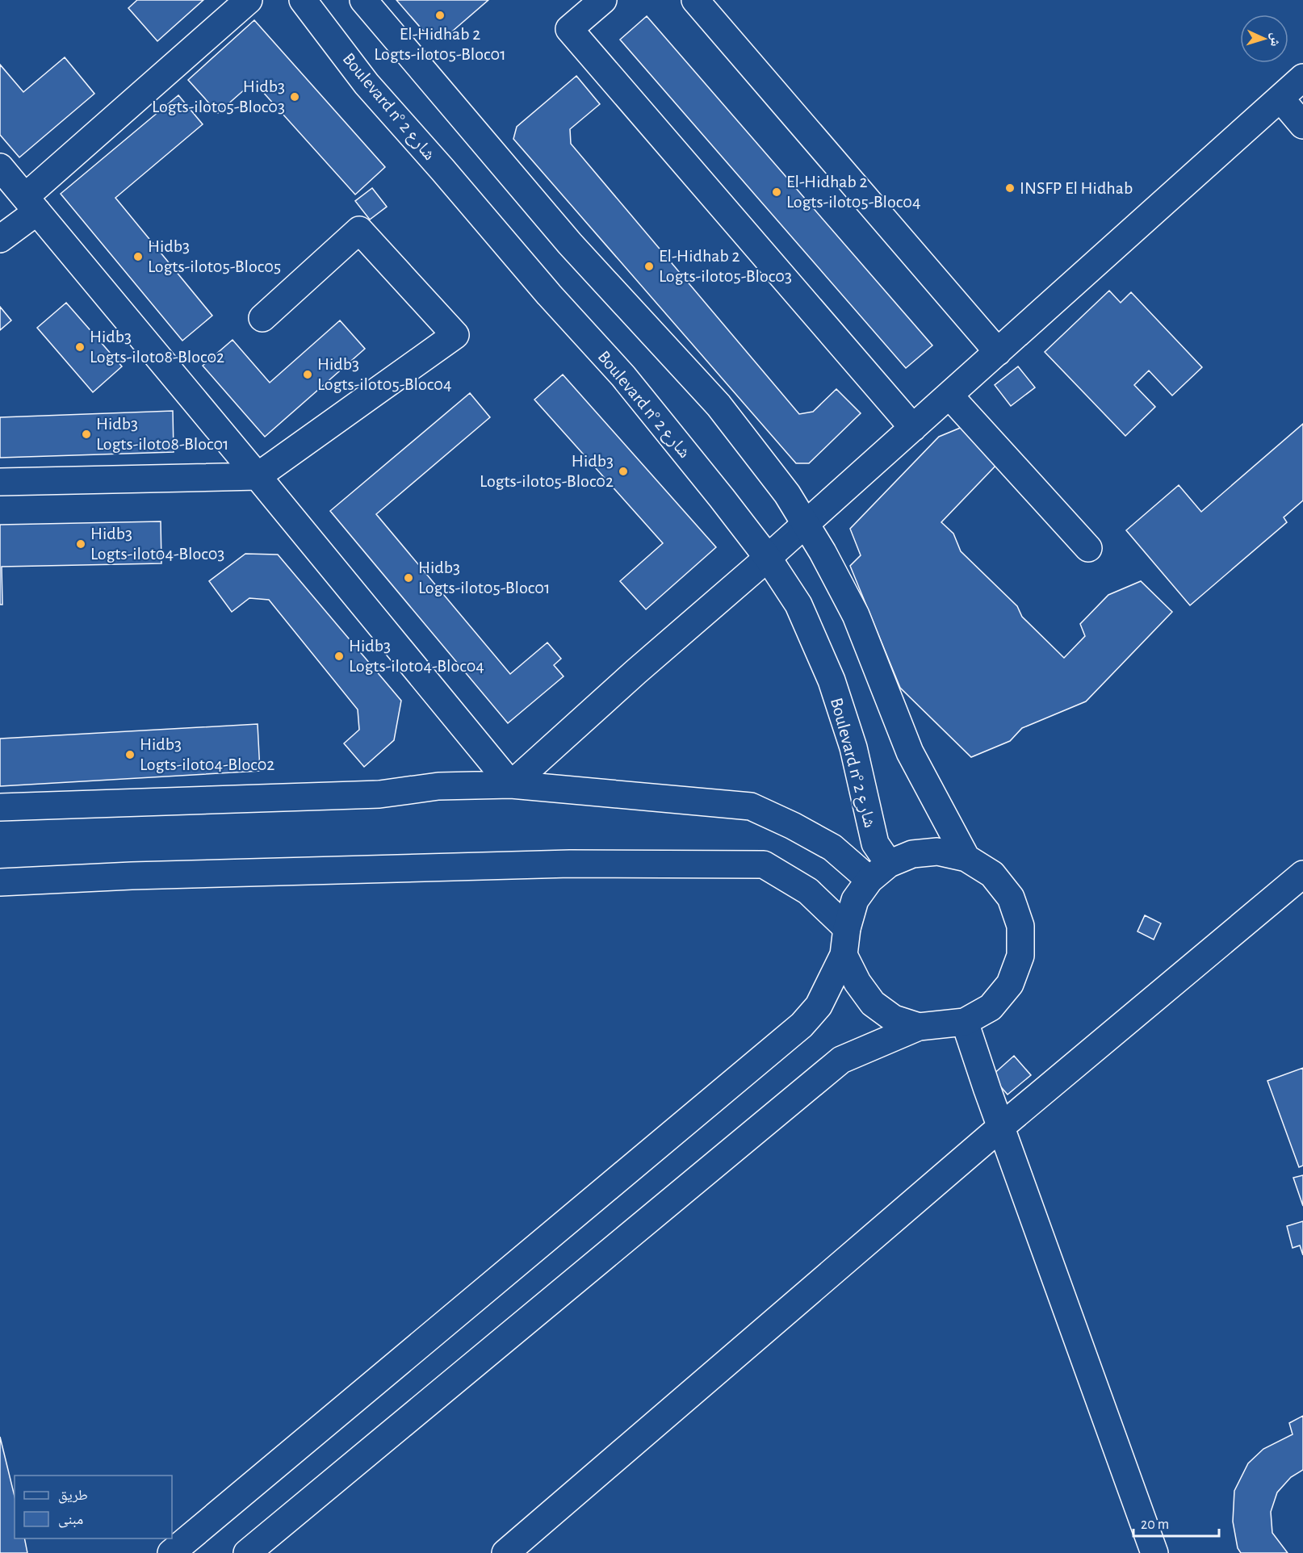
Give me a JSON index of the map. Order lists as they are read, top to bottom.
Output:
{
  "streets": {
    "street": ["Boulevard n° شارع 2"]
  },
  "places": [
    "El-Hidhab 2 Logts-ilot05-Bloc01",
    "Hidb3 Logts-ilot05-Bloc03",
    "INSFP El Hidhab",
    "El-Hidhab 2 Logts-ilot05-Bloc04",
    "Hidb3 Logts-ilot05-Bloc05",
    "El-Hidhab 2 Logts-ilot05-Bloc03",
    "Hidb3 Logts-ilot08-Bloc02",
    "Hidb3 Logts-ilot05-Bloc04",
    "Hidb3 Logts-ilot08-Bloc01",
    "Hidb3 Logts-ilot05-Bloc02",
    "Hidb3 Logts-ilot04-Bloc03",
    "Hidb3 Logts-ilot05-Bloc01",
    "Hidb3 Logts-ilot04-Bloc04",
    "Hidb3 Logts-ilot04-Bloc02"
  ],
  "legend": ["طريق", "مبنى"],
  "scale_bar": "20 m",
  "north": "right"
}
